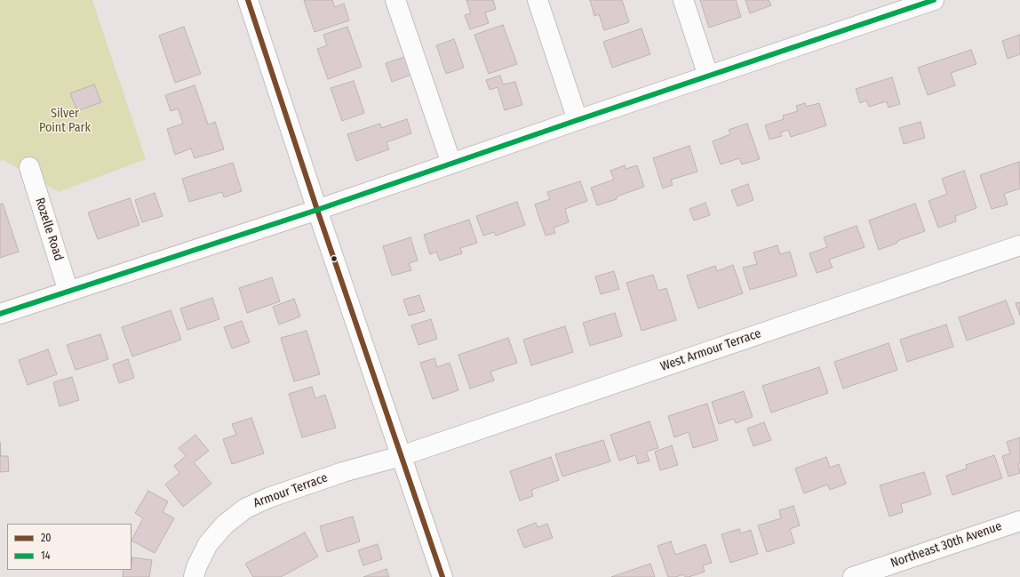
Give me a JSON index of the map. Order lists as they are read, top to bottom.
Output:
{
  "streets": {
    "street": [
      "Rozelle Road",
      "West Armour Terrace",
      "Armour Terrace",
      "Northeast 30th Avenue"
    ]
  },
  "crossings": [
    ["West Armour Terrace", "Armour Terrace"]
  ],
  "parks": ["Silver Point Park"],
  "lines": ["transit line 20", "transit line 14"],
  "legend": ["20", "14"]
}
